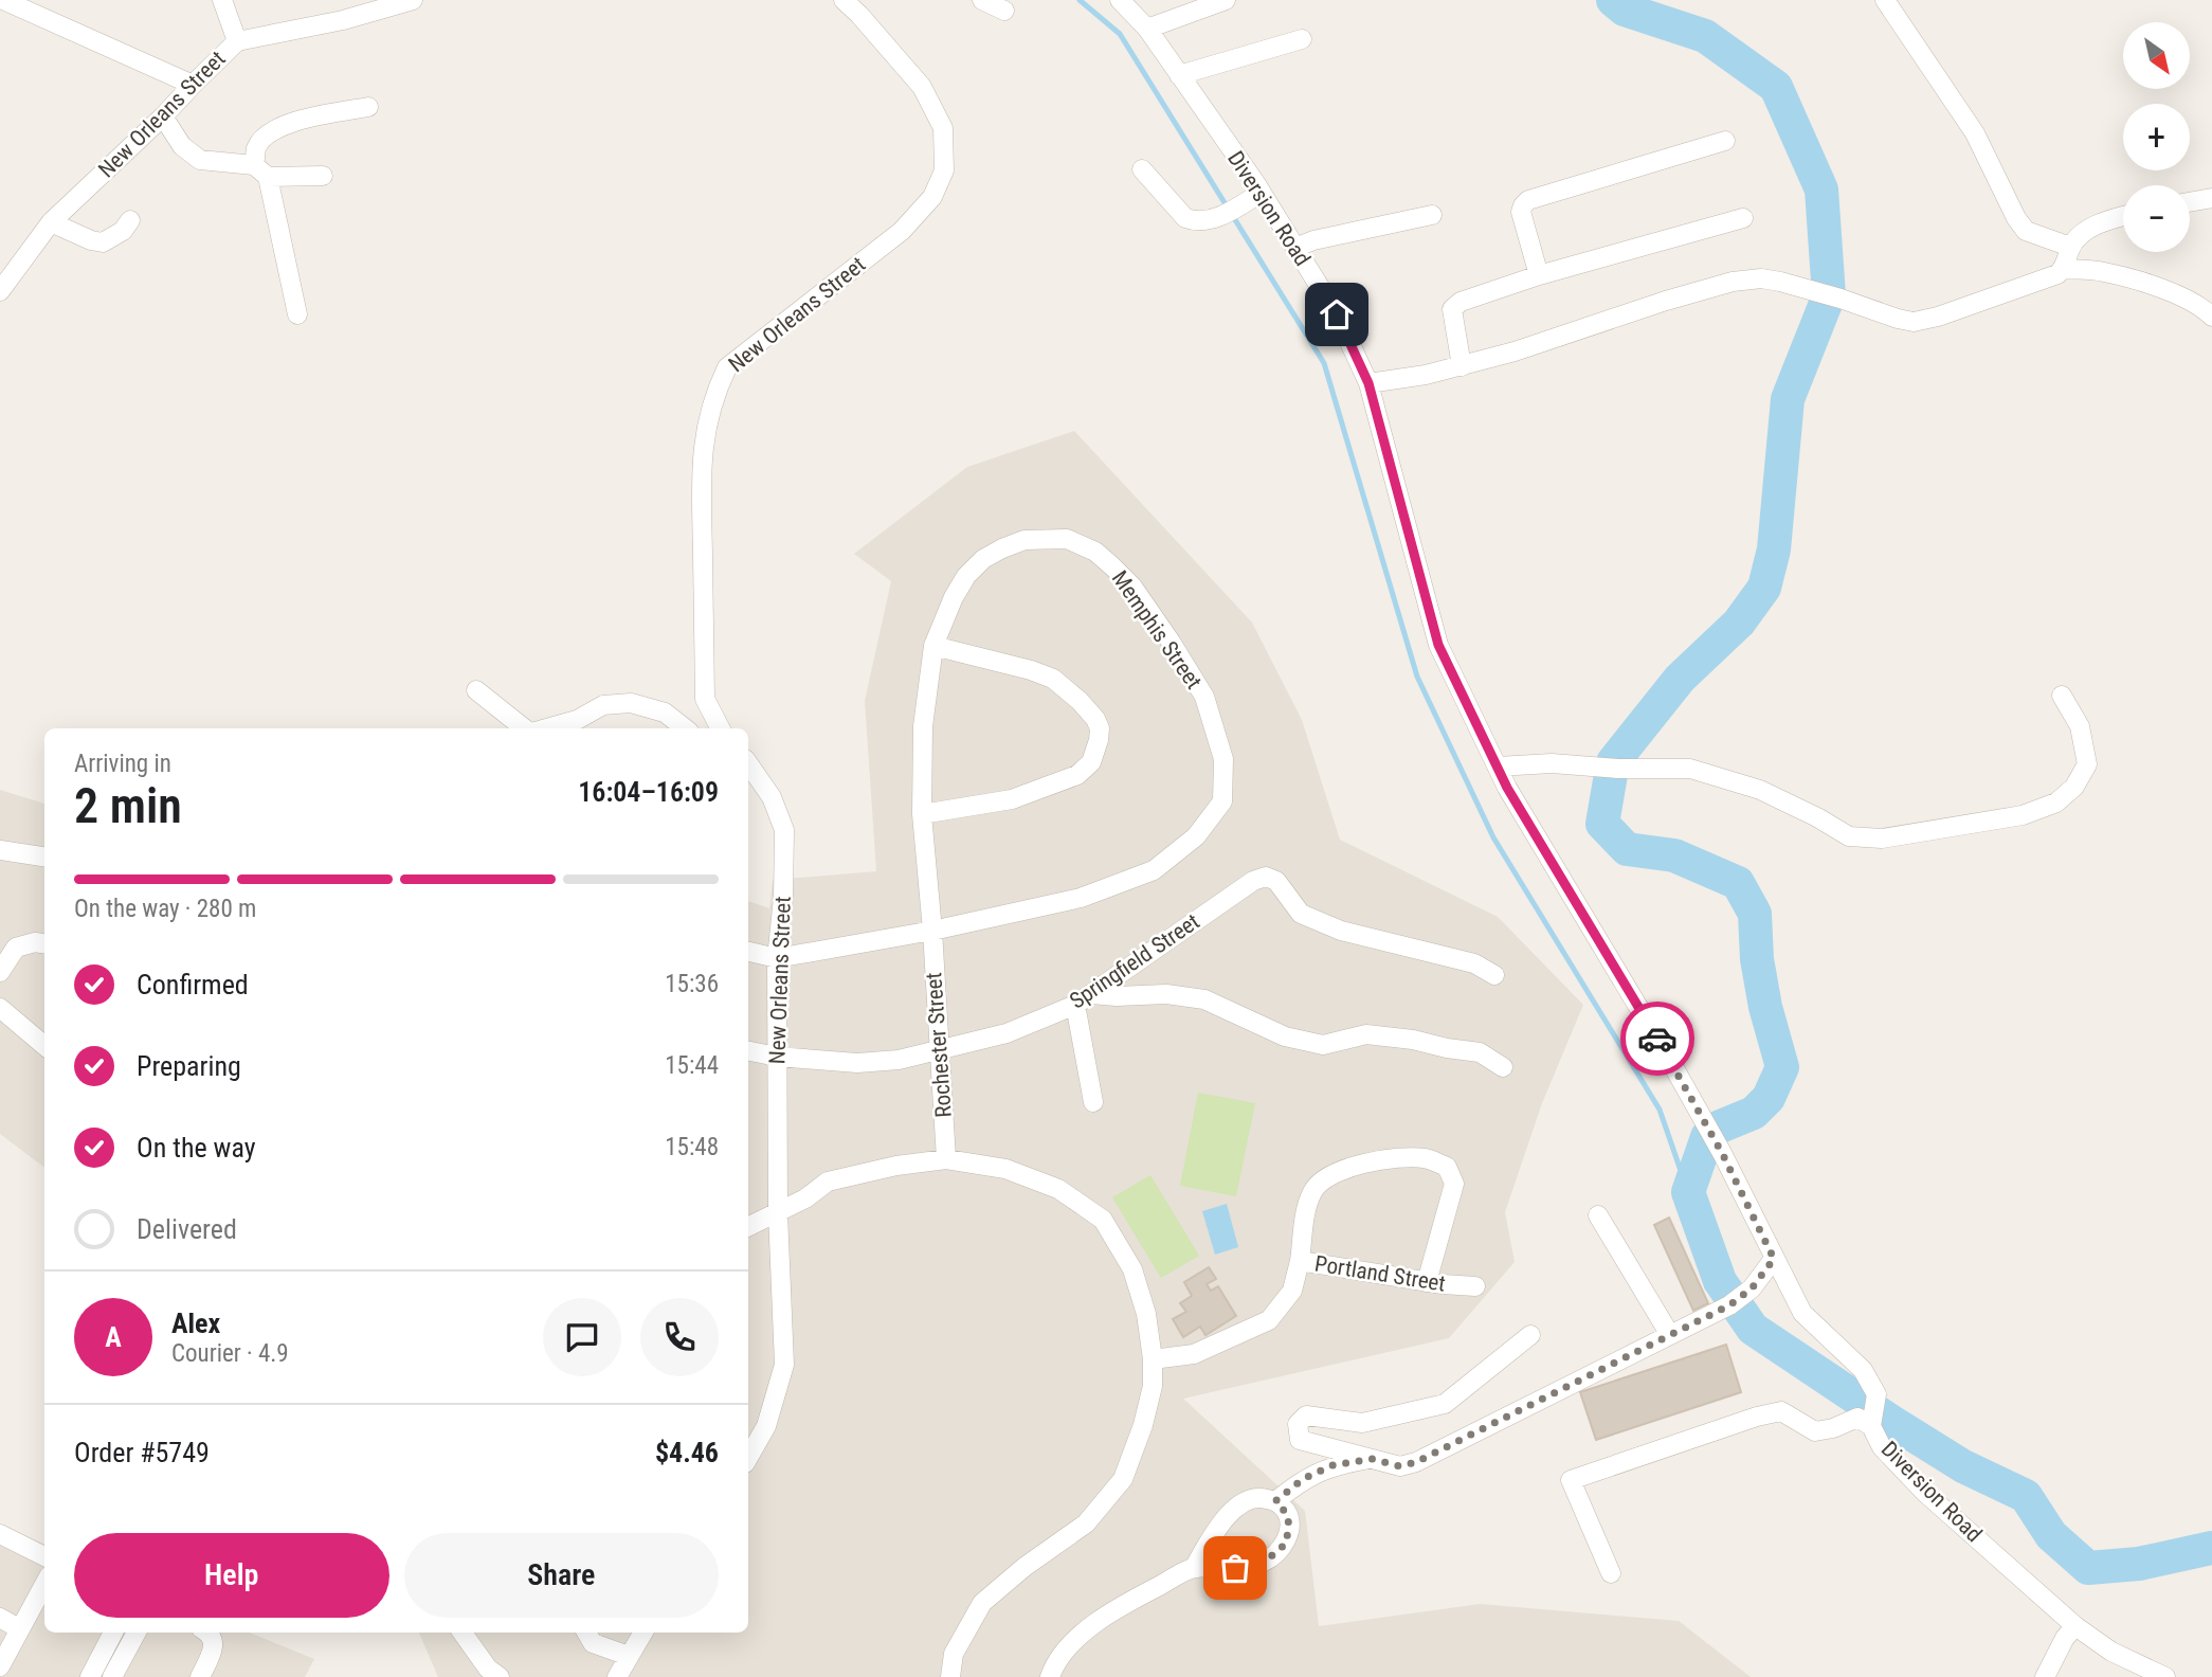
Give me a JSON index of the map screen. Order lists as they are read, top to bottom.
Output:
{
  "streets": {
    "street": [
      "New Orleans Street",
      "Diversion Road",
      "Memphis Street",
      "Springfield Street",
      "Rochester Street",
      "Portland Street"
    ]
  },
  "crossings": [
    ["New Orleans Street", "Memphis Street"],
    ["New Orleans Street", "Springfield Street"],
    ["Memphis Street", "Rochester Street"],
    ["Springfield Street", "Rochester Street"]
  ],
  "north": "bottom right",
  "page": {
    "map_buttons": ["+", "−"],
    "heading": ["2 min", "Arriving in", "16:04–16:09"],
    "panel": [
      "Alex",
      "Courier · 4.9",
      "Order #5749",
      "$4.46"
    ],
    "bar": "On the way · 280 m",
    "list": [
      ["Confirmed", "15:36"],
      ["Preparing", "15:44"],
      ["On the way", "15:48"],
      "Delivered"
    ],
    "round": "A",
    "buttons": ["Help", "Share"]
  }
}
